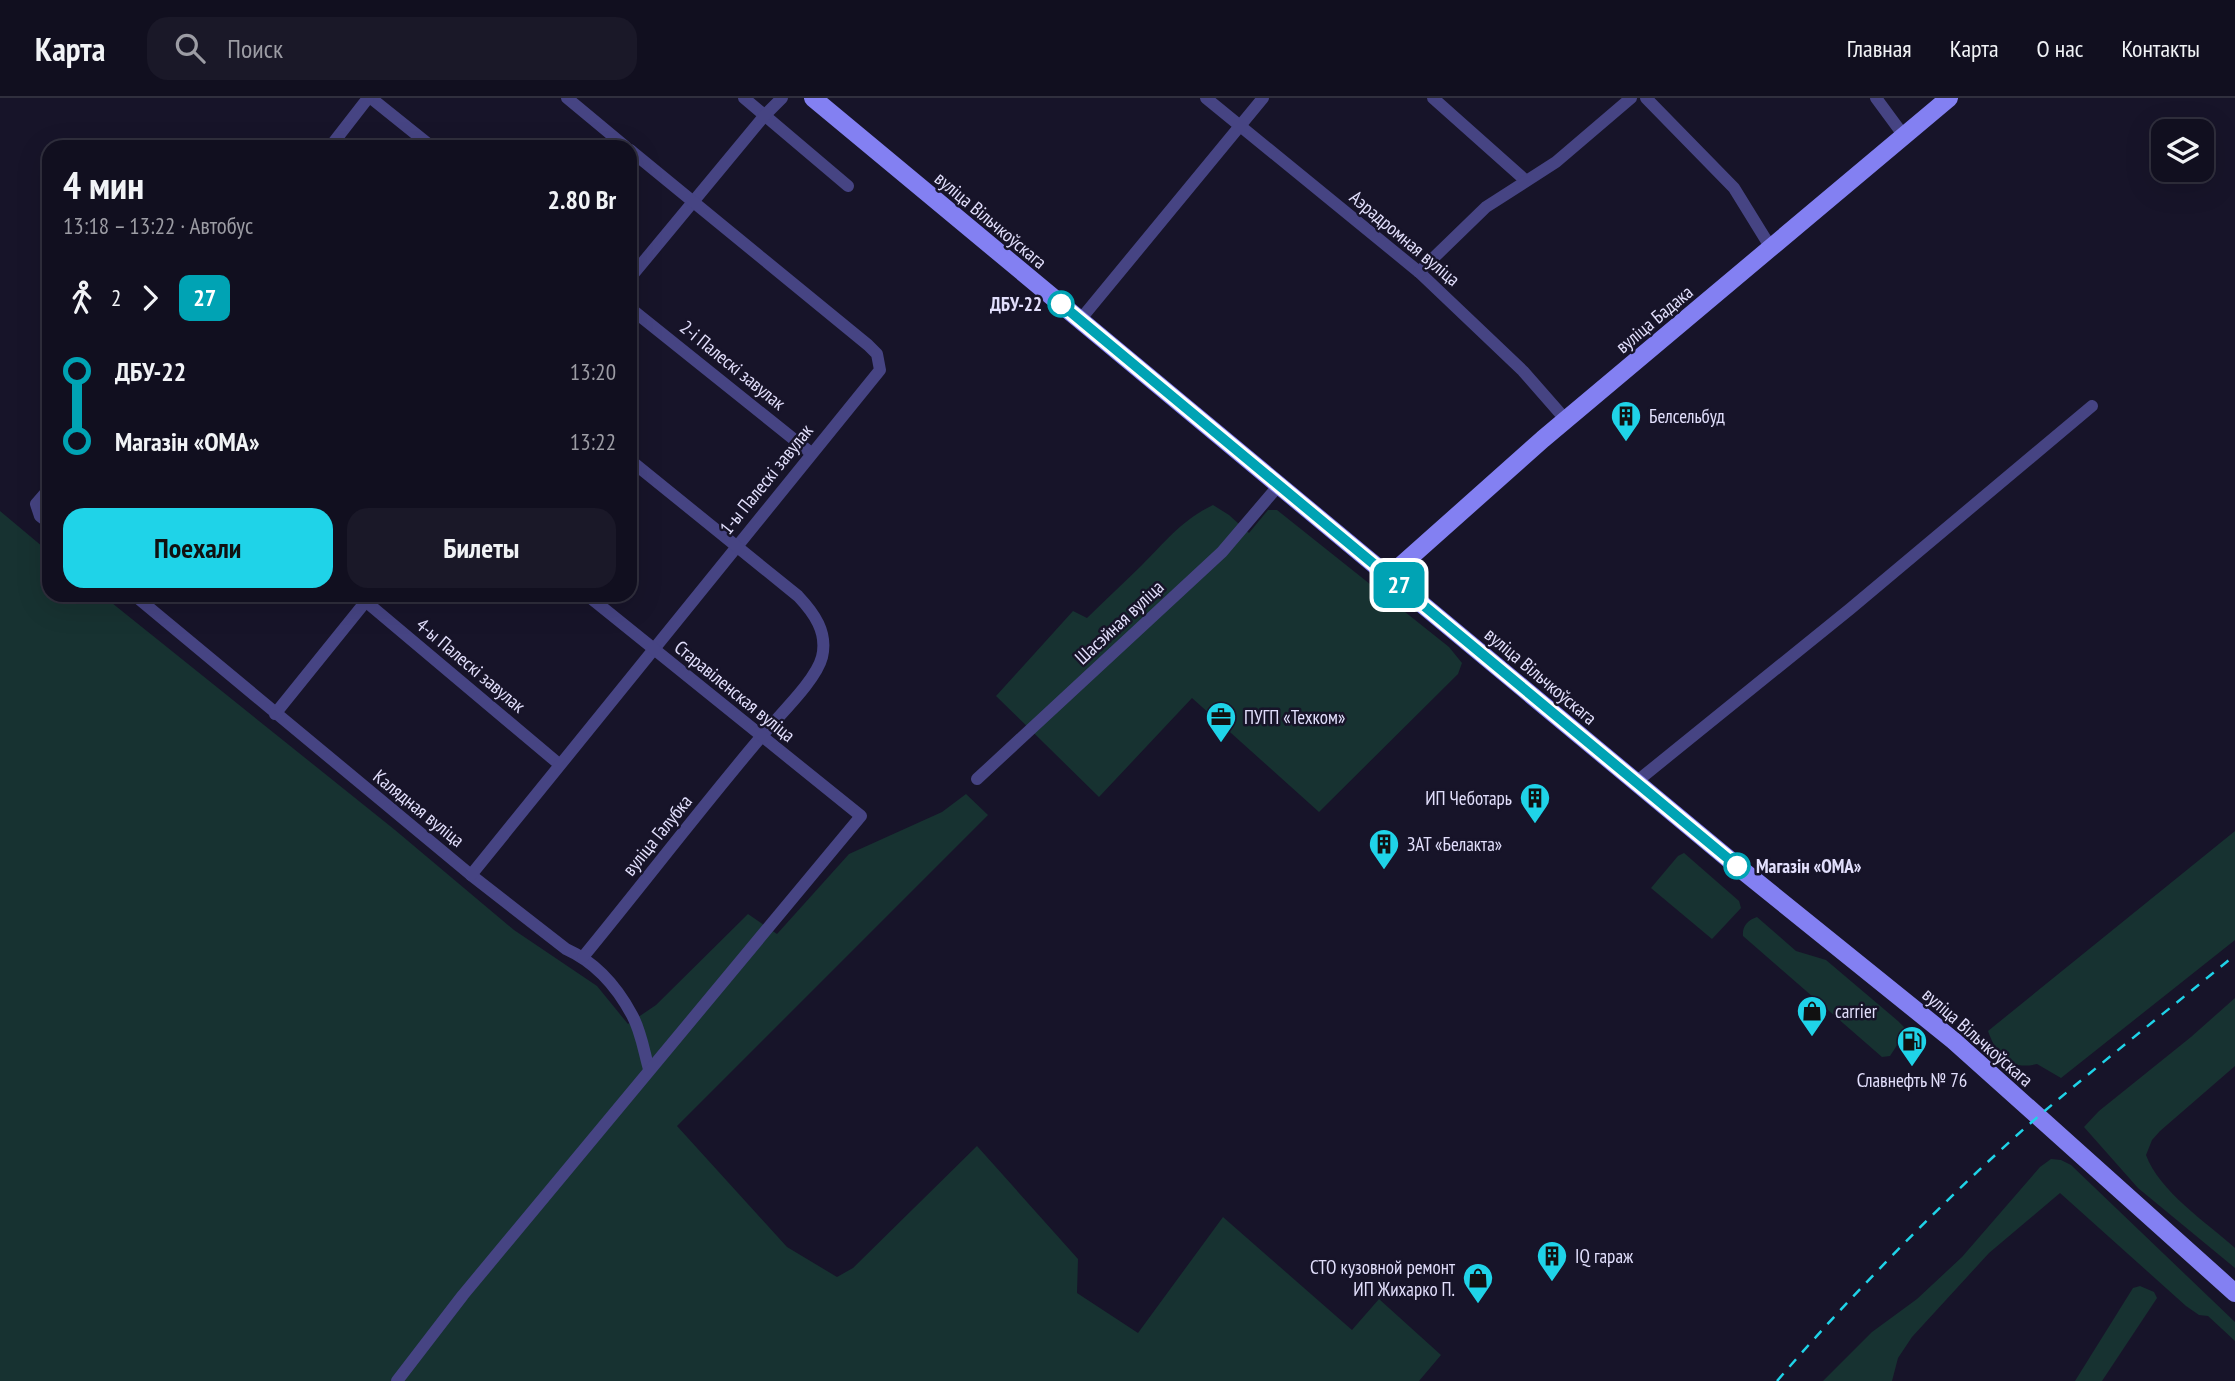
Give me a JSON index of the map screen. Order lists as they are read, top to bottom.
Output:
{
  "streets": {
    "main road": ["вуліца Вільчкоўскага", "вуліца Бадака"],
    "street": [
      "Аэрадромная вуліца",
      "2-і Палескі завулак",
      "1-ы Палескі завулак",
      "Шасэйная вуліца",
      "4-ы Палескі завулак",
      "Старавіленская вуліца",
      "Калядная вуліца",
      "вуліца Галубка"
    ]
  },
  "crossings": [
    ["вуліца Вільчкоўскага", "вуліца Бадака"],
    ["вуліца Вільчкоўскага", "Шасэйная вуліца"],
    ["Аэрадромная вуліца", "вуліца Бадака"],
    ["2-і Палескі завулак", "1-ы Палескі завулак"],
    ["1-ы Палескі завулак", "4-ы Палескі завулак"],
    ["1-ы Палескі завулак", "Старавіленская вуліца"],
    ["1-ы Палескі завулак", "Калядная вуліца"],
    ["1-ы Палескі завулак", "вуліца Галубка"],
    ["Старавіленская вуліца", "Калядная вуліца"],
    ["Старавіленская вуліца", "вуліца Галубка"],
    ["Калядная вуліца", "вуліца Галубка"]
  ],
  "places": {
    "other": ["ДБУ-22", "Магазін «ОМА»"],
    "building": [
      "Белсельбуд",
      "ИП Чеботарь",
      "ЗАТ «Белакта»",
      "IQ гараж"
    ],
    "office": ["ПУГП «Техком»"],
    "shop": ["carrier", "СТО кузовной ремонт ИП Жихарко П."],
    "fuel station": ["Славнефть № 76"]
  },
  "lines": ["bus line 27"],
  "page": {
    "header": "Карта",
    "search": "Поиск",
    "nav": [
      "Главная",
      "Карта",
      "О нас",
      "Контакты"
    ],
    "on_map": "27",
    "heading": ["4 мин", "13:18 – 13:22 · Автобус", "2.80 Br"],
    "legs": ["2", "27"],
    "list": [
      {
        "name": "ДБУ-22",
        "value": "13:20"
      },
      {
        "name": "Магазін «ОМА»",
        "value": "13:22"
      }
    ],
    "buttons": ["Поехали", "Билеты"]
  }
}
